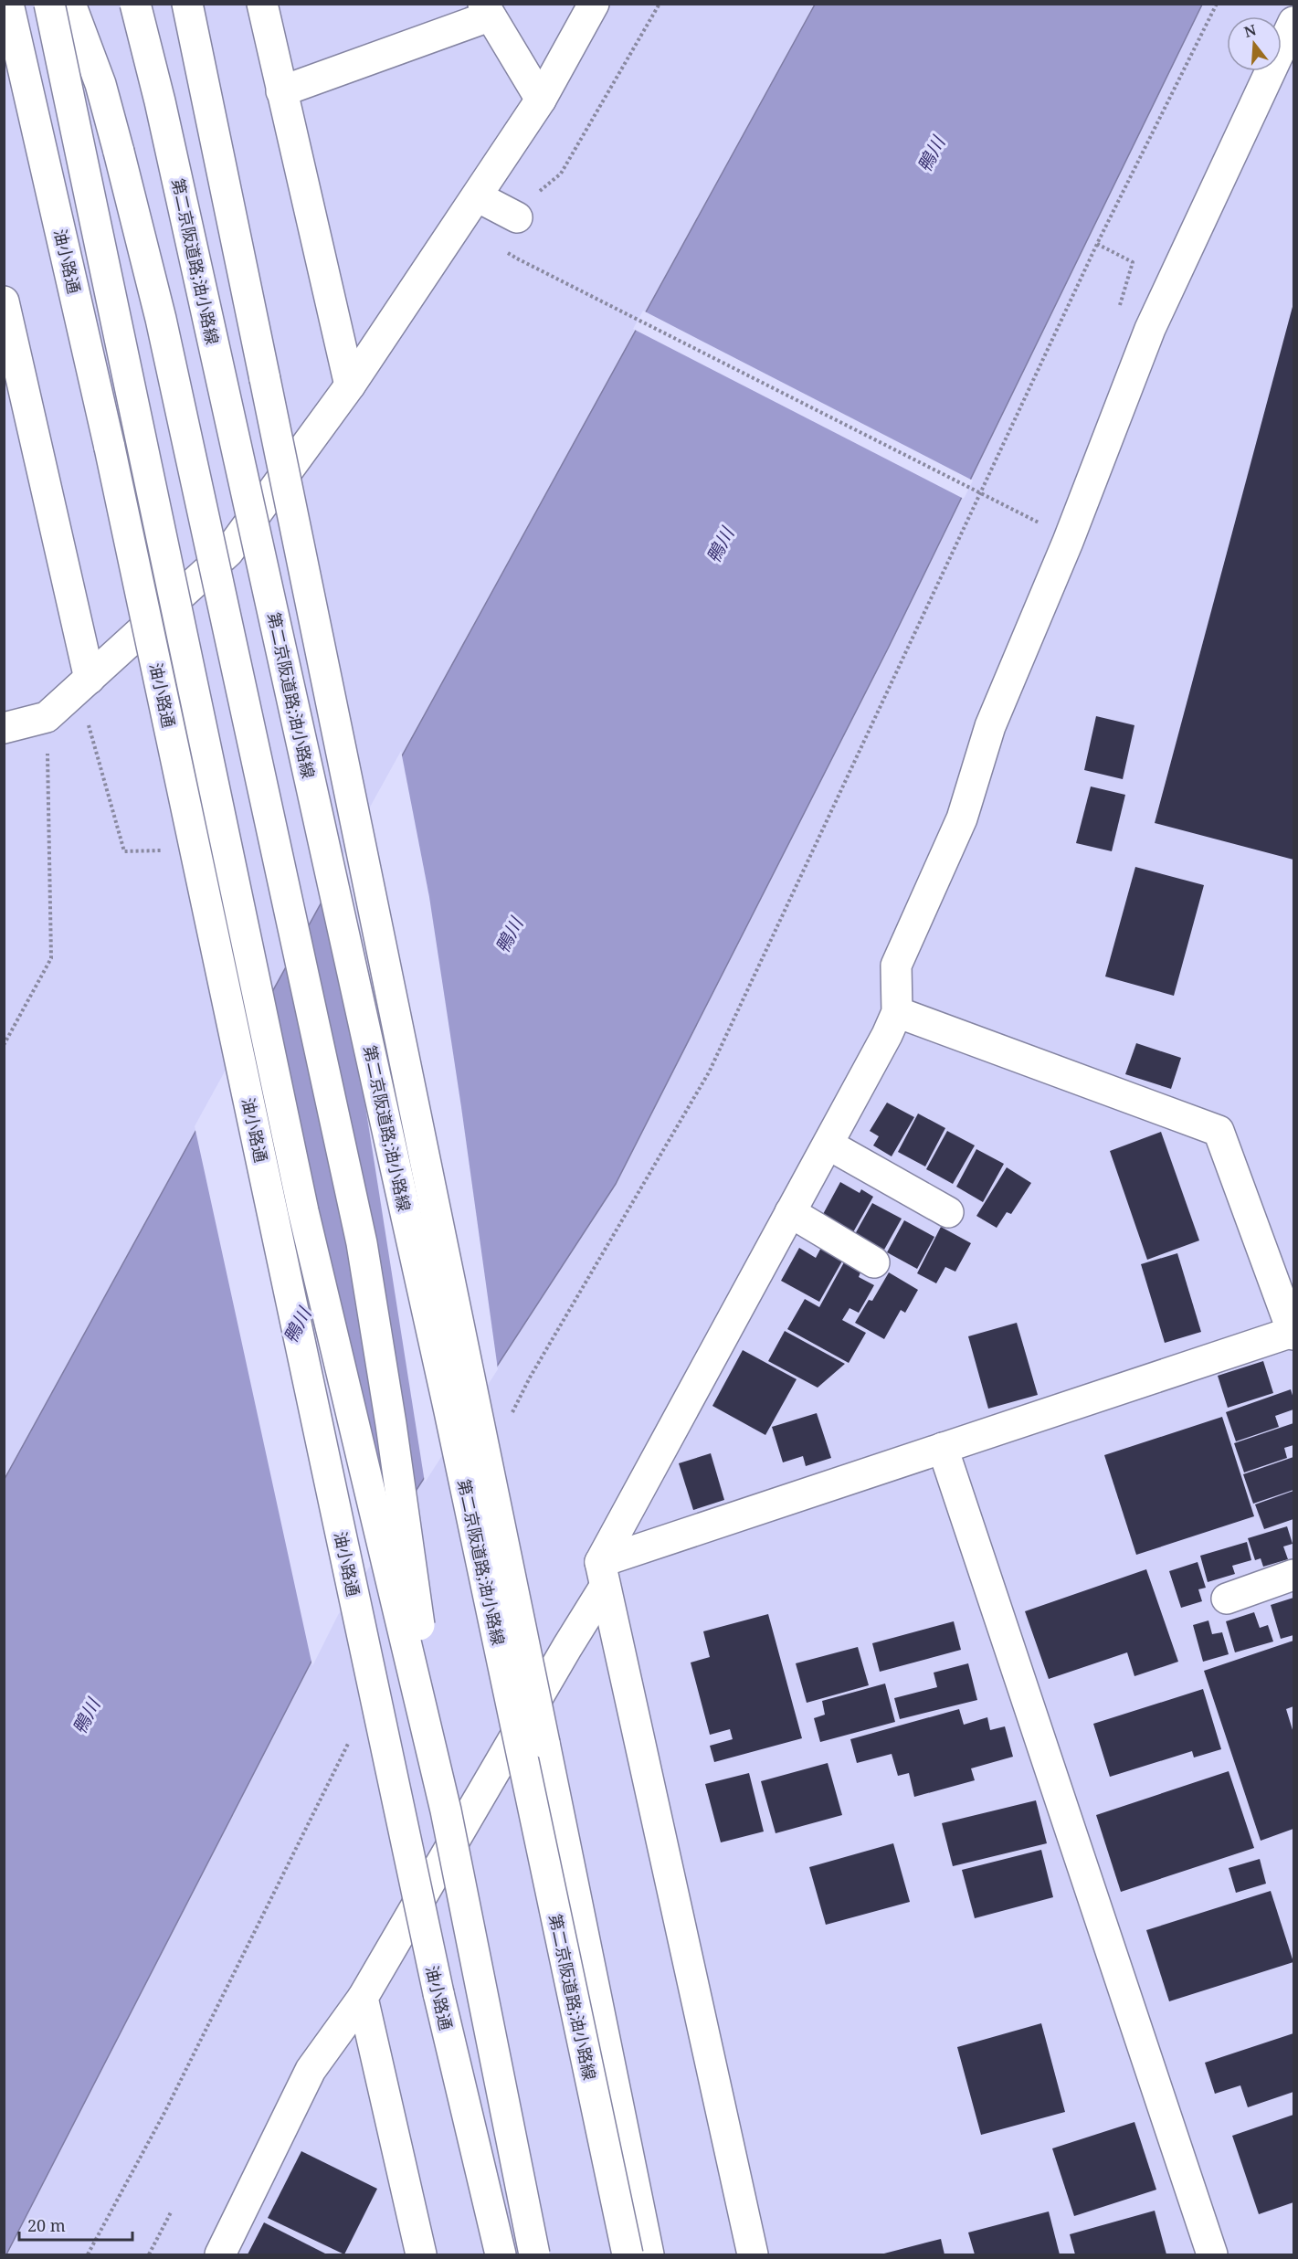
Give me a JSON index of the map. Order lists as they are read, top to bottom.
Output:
{
  "streets": {
    "main road": ["油小路通", "第二京阪道路;油小路線"]
  },
  "water": ["鴨川"],
  "scale_bar": "20 m",
  "north": "top"
}
